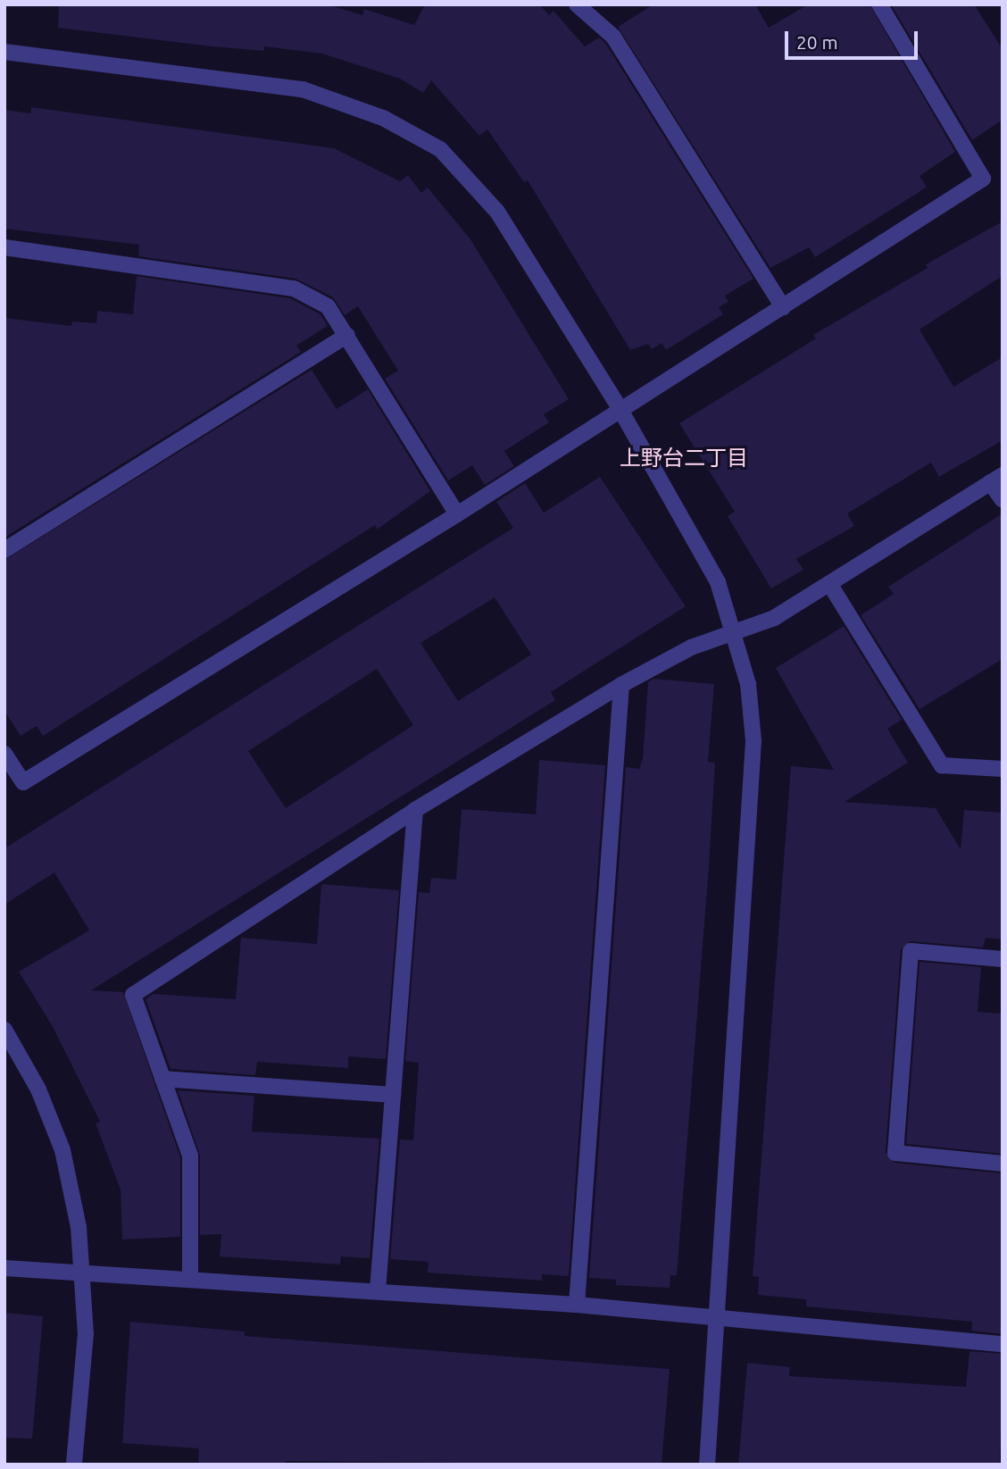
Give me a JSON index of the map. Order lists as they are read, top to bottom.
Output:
{
  "districts": ["上野台二丁目"],
  "scale_bar": "20 m"
}
